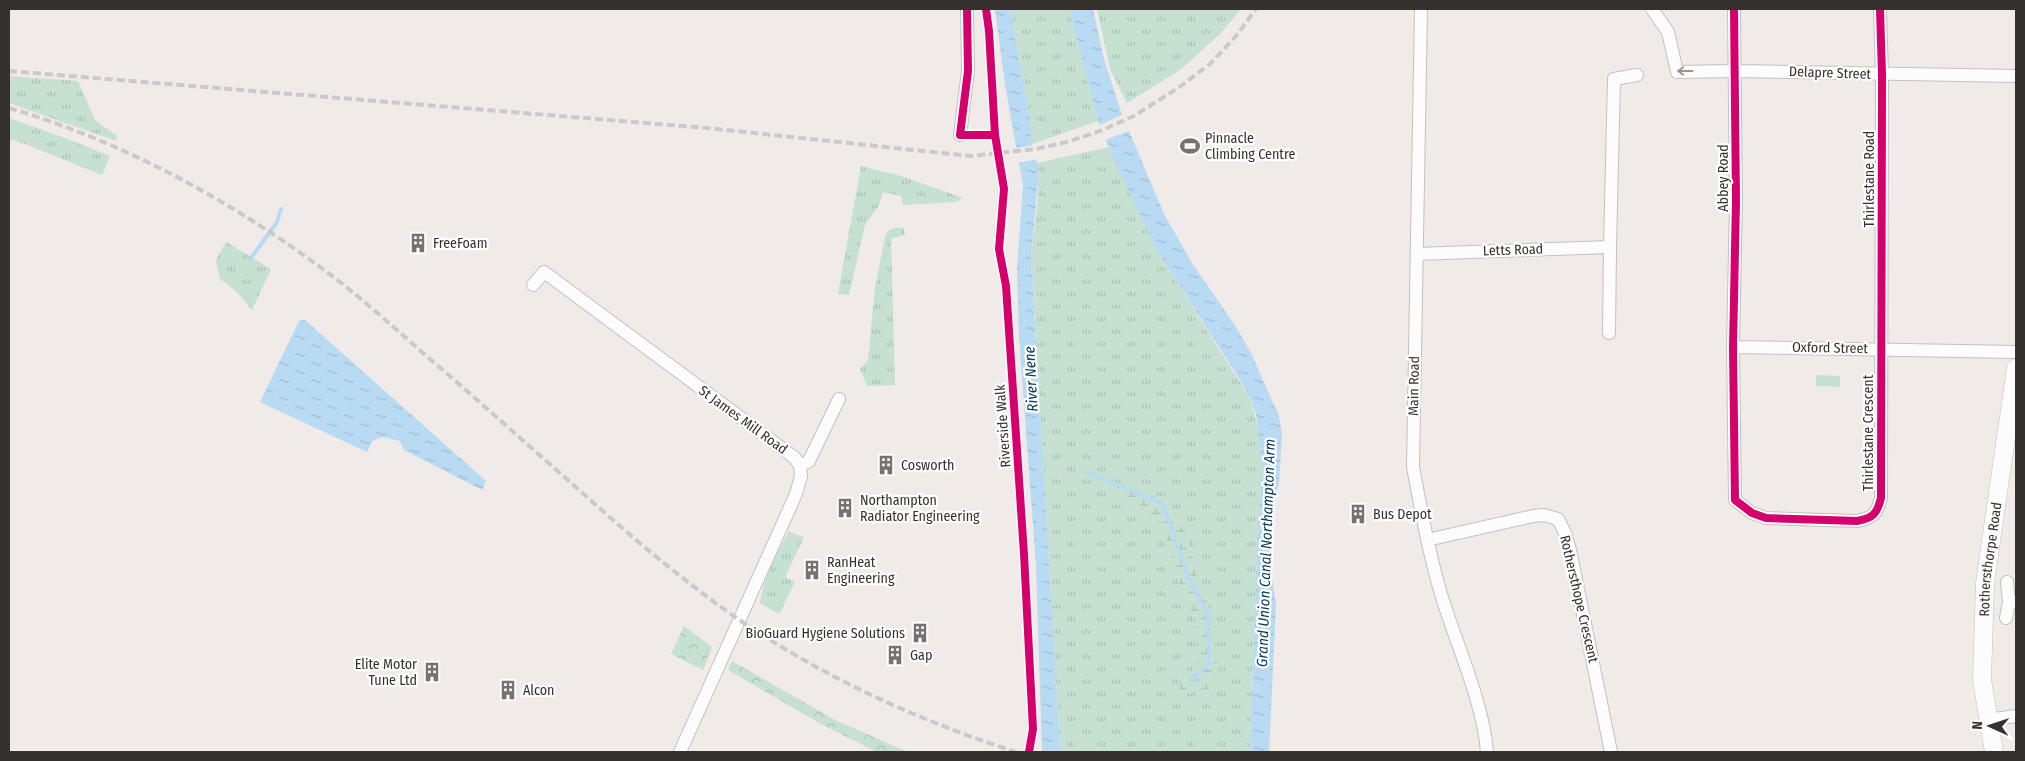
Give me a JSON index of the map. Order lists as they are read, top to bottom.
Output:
{
  "streets": {
    "street": [
      "Delapre Street",
      "Abbey Road",
      "Thirlestane Road",
      "Letts Road",
      "Oxford Street",
      "Main Road",
      "St James Mill Road",
      "Thirlestane Crescent",
      "Rothersthorpe Road",
      "Rothersthope Crescent"
    ],
    "cycle path": ["Riverside Walk"]
  },
  "crossings": [
    ["Delapre Street", "Abbey Road"],
    ["Delapre Street", "Thirlestane Road"],
    ["Abbey Road", "Oxford Street"],
    ["Abbey Road", "Thirlestane Crescent"],
    ["Thirlestane Road", "Oxford Street"],
    ["Thirlestane Road", "Thirlestane Crescent"],
    ["Letts Road", "Main Road"],
    ["Oxford Street", "Thirlestane Crescent"],
    ["Main Road", "Rothersthope Crescent"]
  ],
  "water": ["River Nene", "Grand Union Canal Northampton Arm"],
  "places": {
    "sports": ["Pinnacle Climbing Centre"],
    "building": [
      "FreeFoam",
      "Cosworth",
      "Northampton Radiator Engineering",
      "Bus Depot",
      "RanHeat Engineering",
      "BioGuard Hygiene Solutions",
      "Gap",
      "Elite Motor Tune Ltd",
      "Alcon"
    ]
  },
  "north": "left"
}
